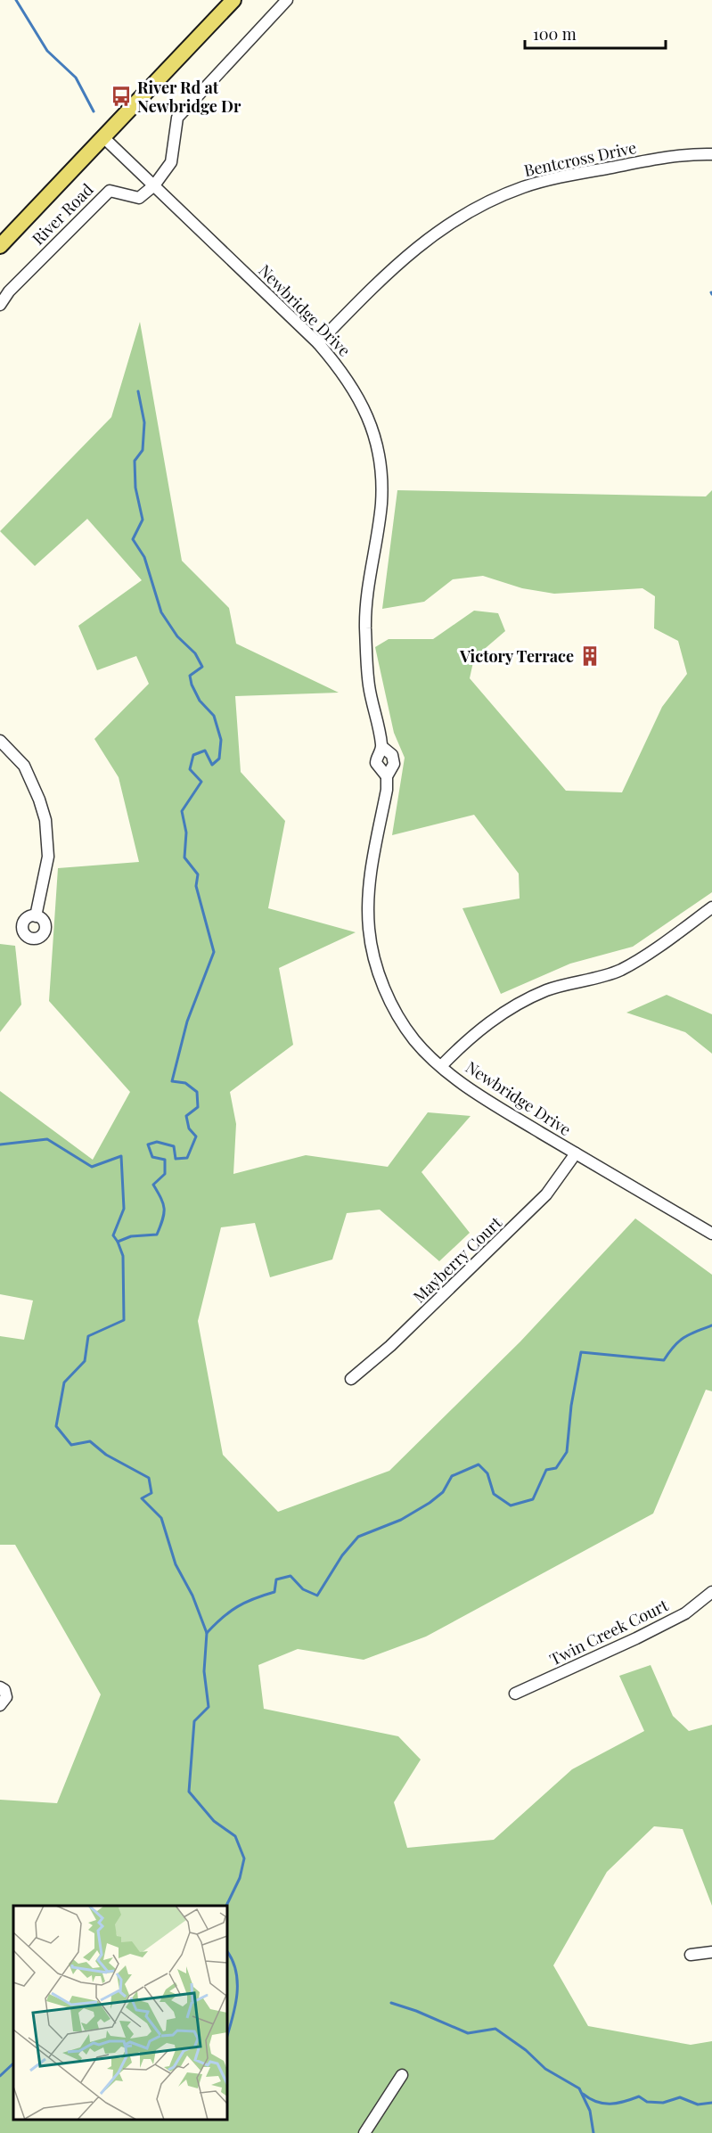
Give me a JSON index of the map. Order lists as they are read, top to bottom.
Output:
{
  "streets": {
    "main road": ["River Road"],
    "street": [
      "Bentcross Drive",
      "Newbridge Drive",
      "Mayberry Court",
      "Twin Creek Court"
    ]
  },
  "crossings": [
    ["Bentcross Drive", "Newbridge Drive"],
    ["River Road", "Newbridge Drive"],
    ["Newbridge Drive", "Mayberry Court"]
  ],
  "places": {
    "bus stop": ["River Rd at Newbridge Dr"],
    "building": ["Victory Terrace"]
  },
  "scale_bar": "100 m"
}
